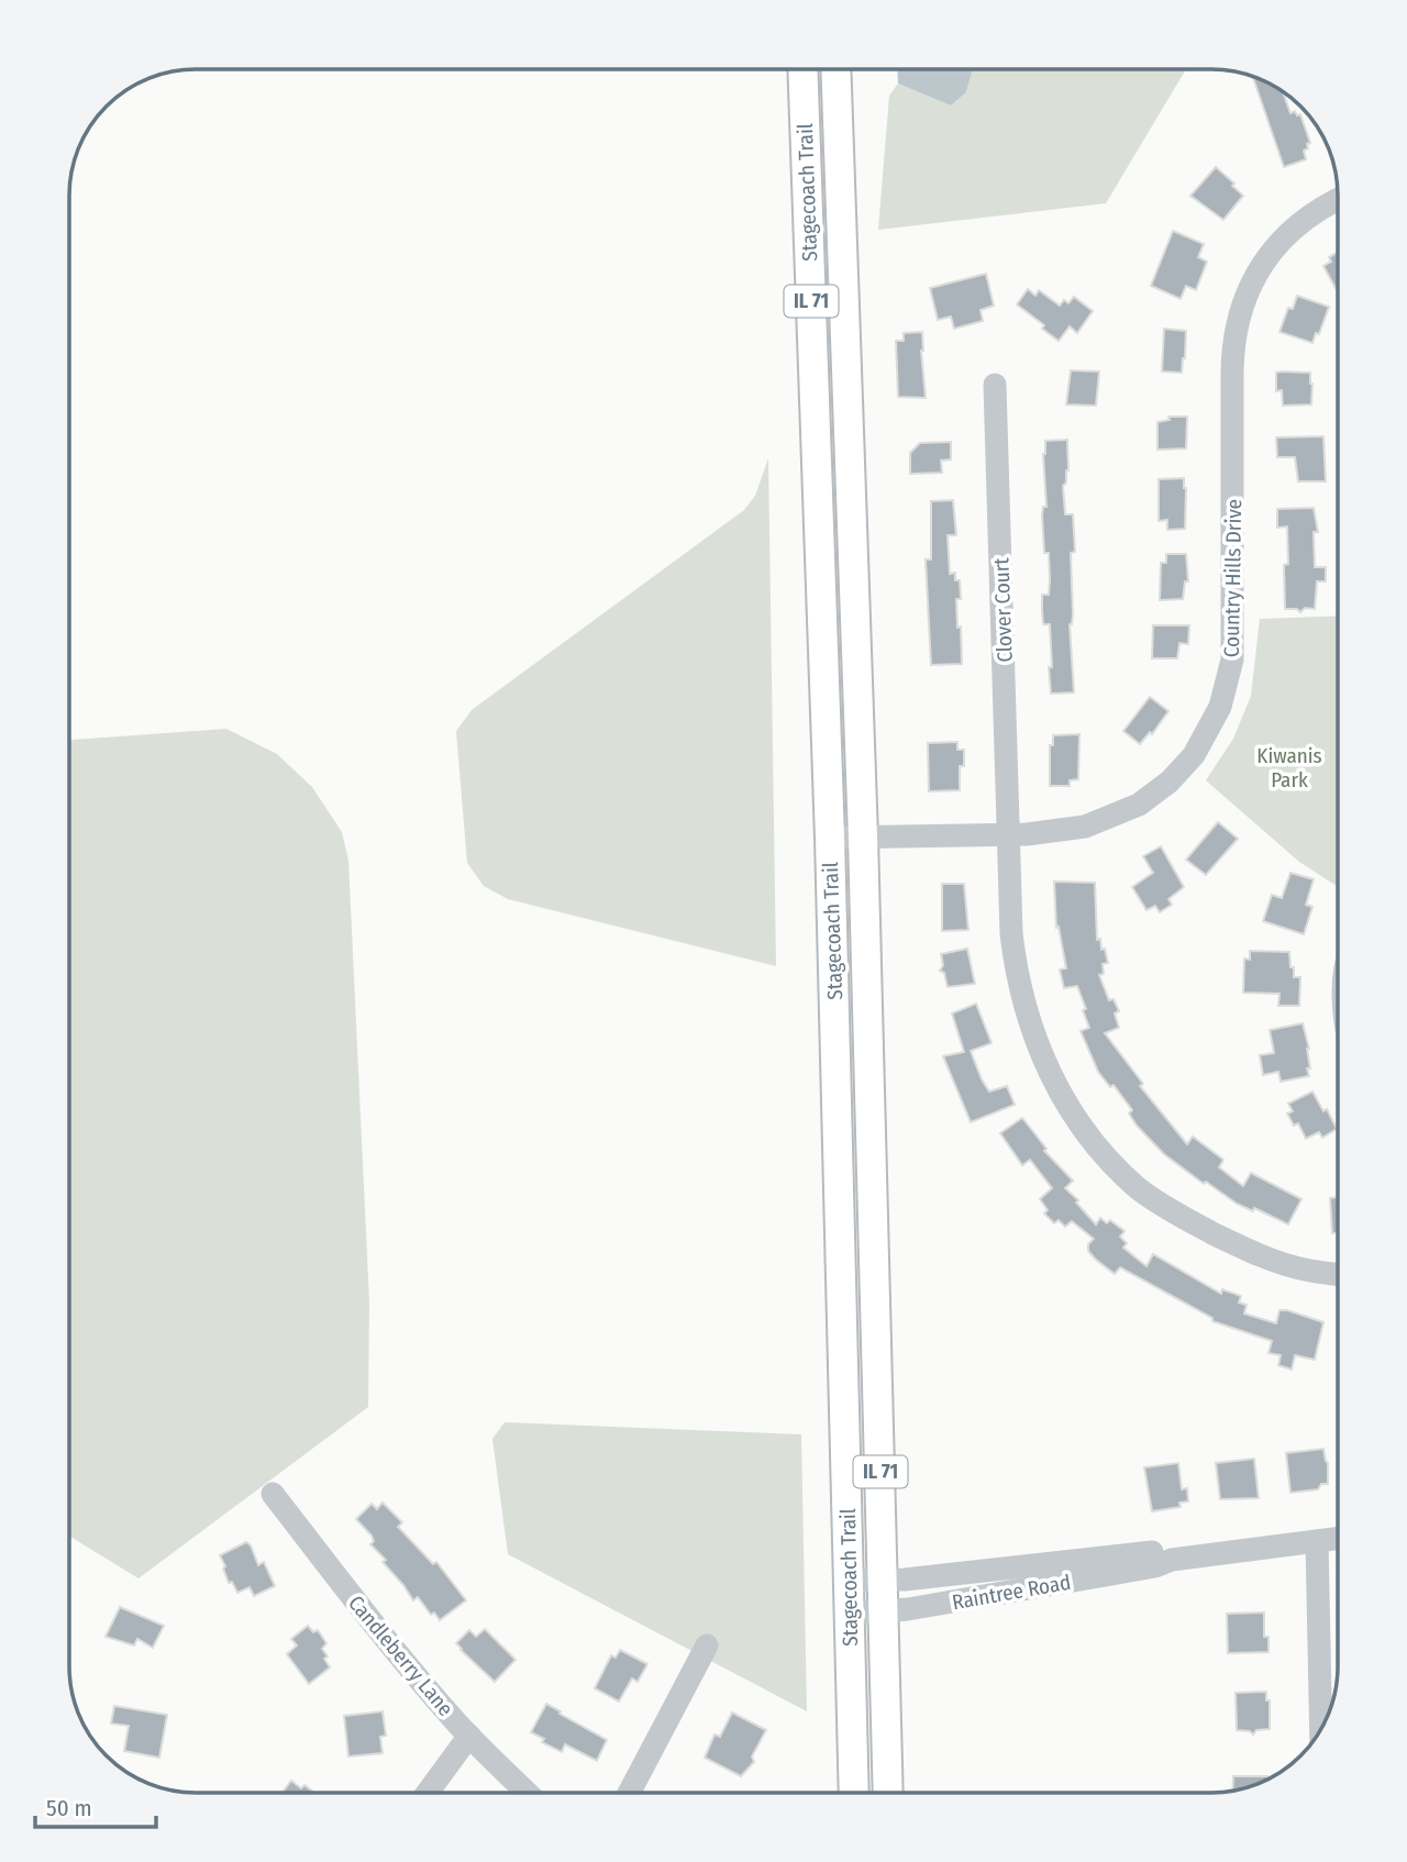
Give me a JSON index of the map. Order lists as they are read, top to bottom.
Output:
{
  "streets": {
    "main road": ["Stagecoach Trail", "IL 71"],
    "street": [
      "Country Hills Drive",
      "Clover Court",
      "Raintree Road",
      "Candleberry Lane"
    ]
  },
  "crossings": [
    ["Stagecoach Trail", "Country Hills Drive"],
    ["Stagecoach Trail", "Raintree Road"],
    ["Country Hills Drive", "Clover Court"]
  ],
  "parks": ["Kiwanis Park"],
  "scale_bar": "50 m"
}
